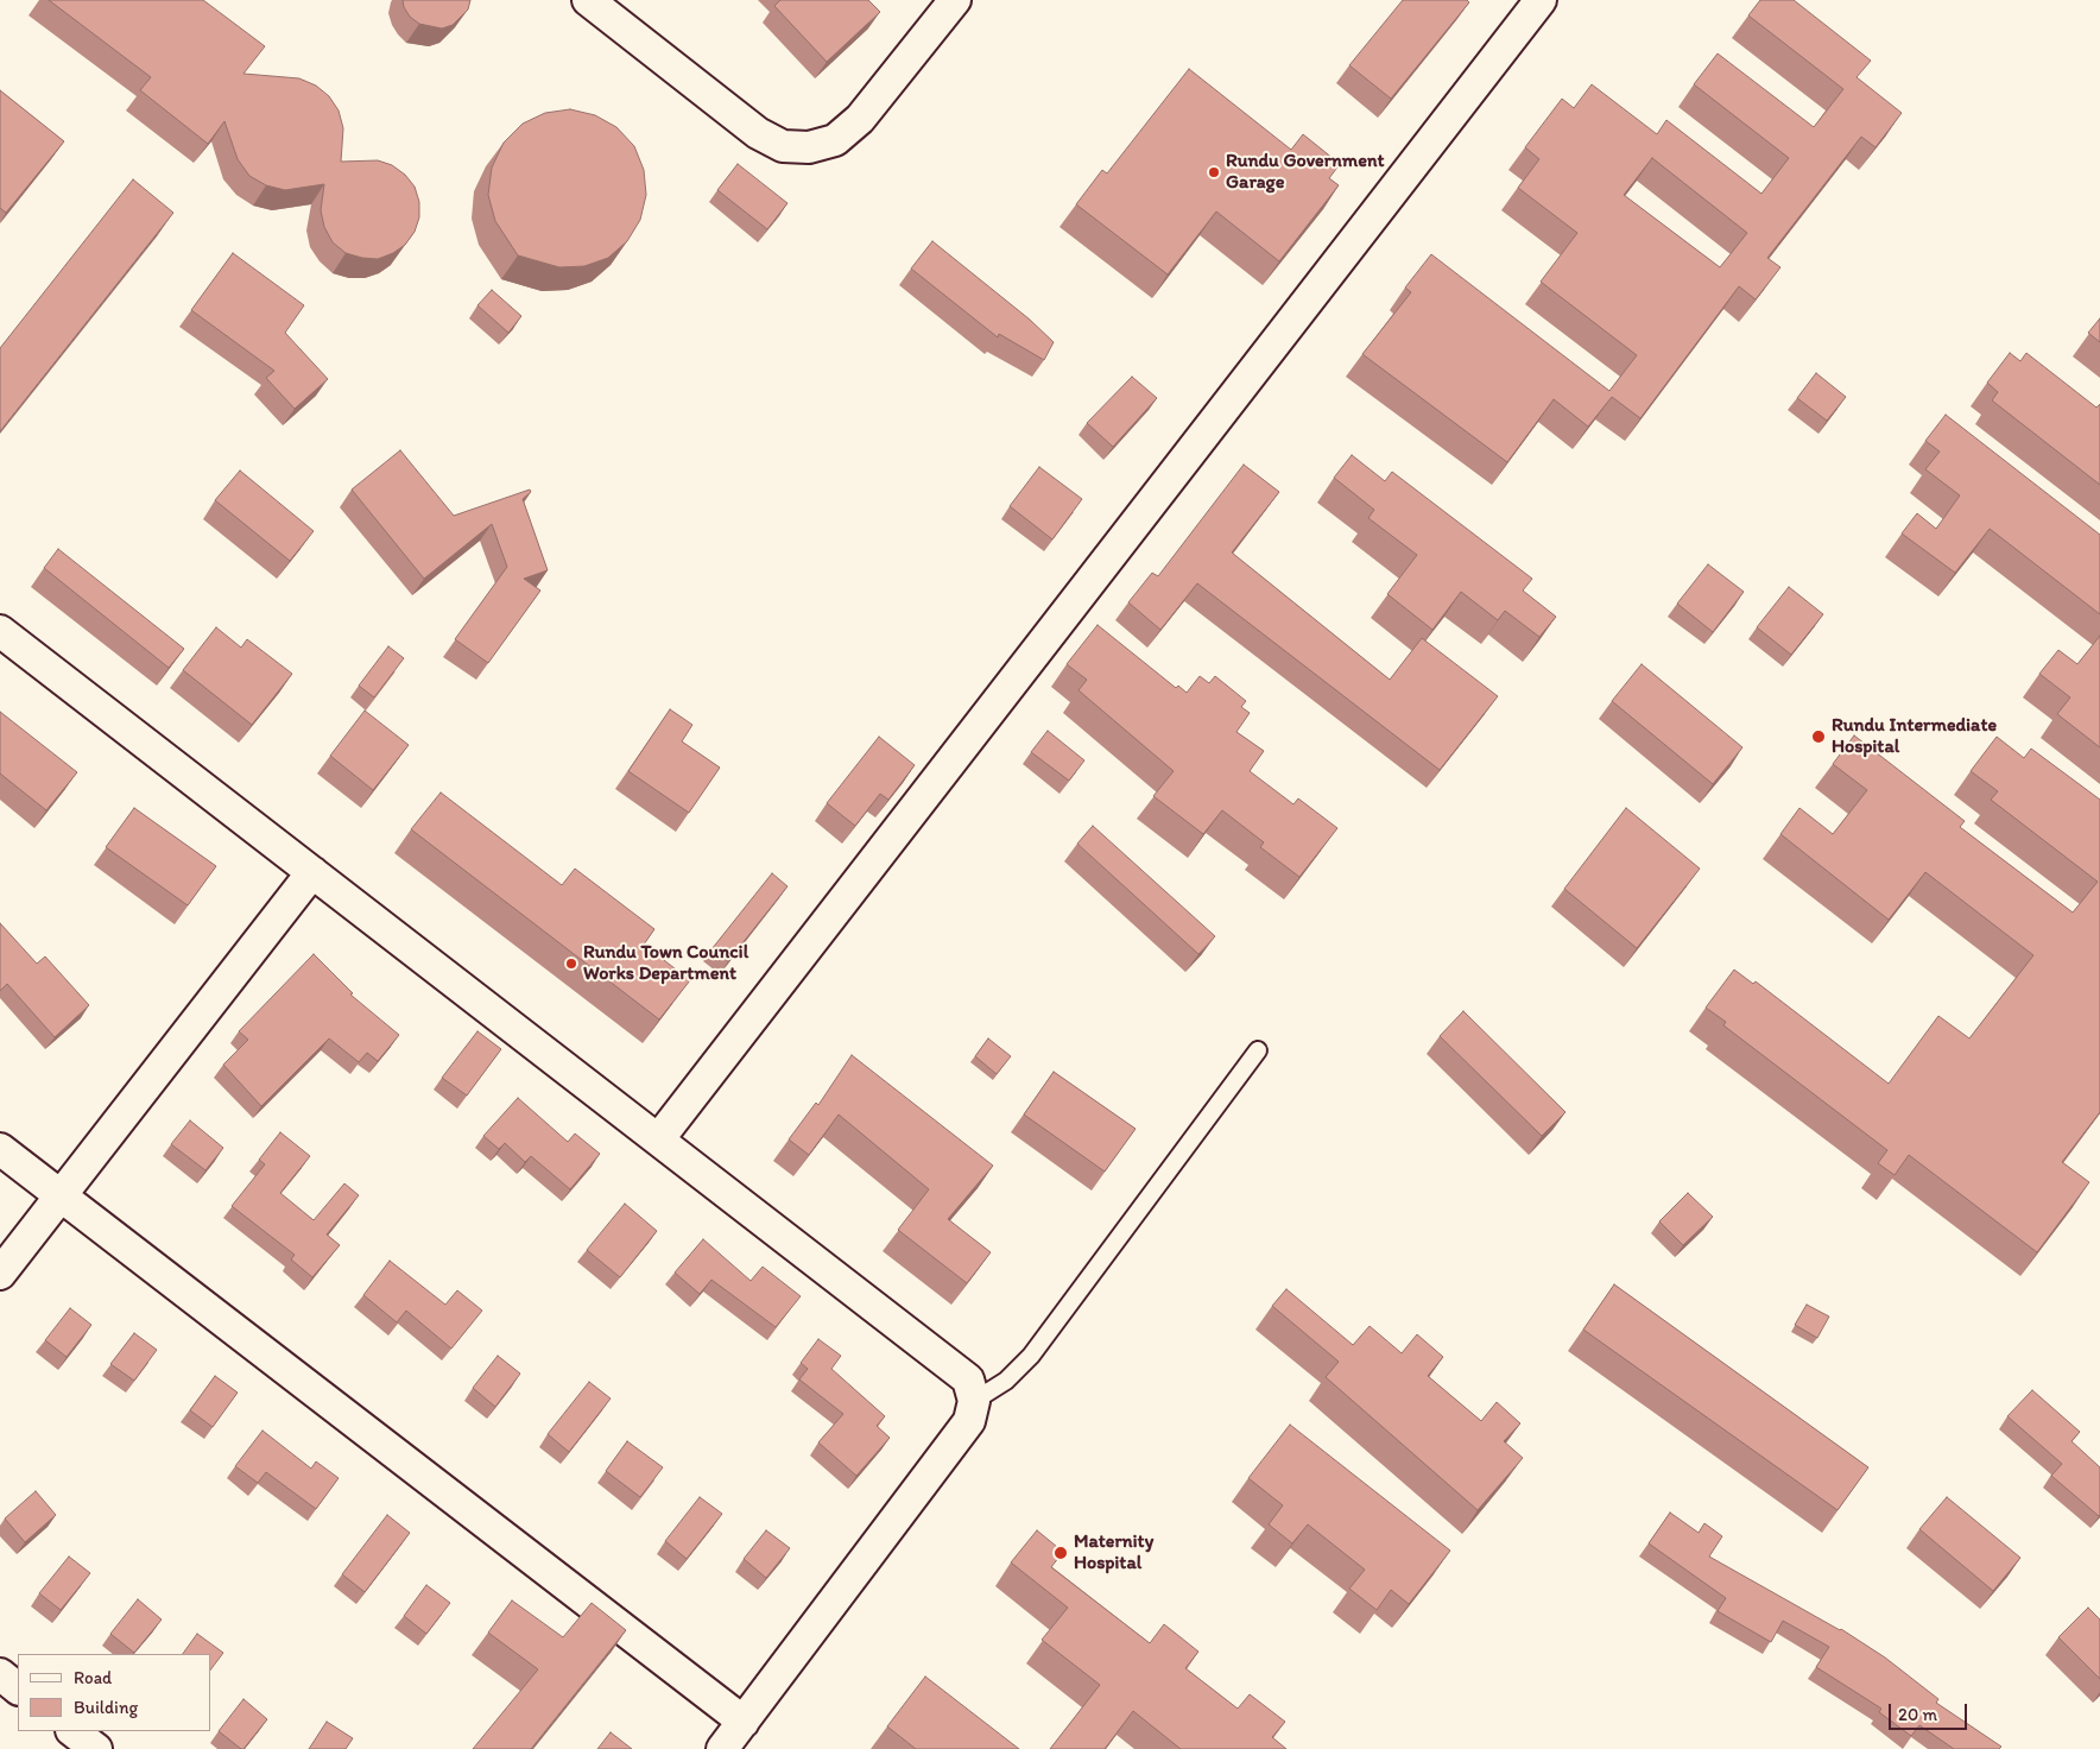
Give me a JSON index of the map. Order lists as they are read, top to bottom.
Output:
{
  "places": [
    "Rundu Government Garage",
    "Rundu Intermediate Hospital",
    "Rundu Town Council Works Department",
    "Maternity Hospital"
  ],
  "legend": ["Road", "Building"],
  "scale_bar": "20 m"
}
